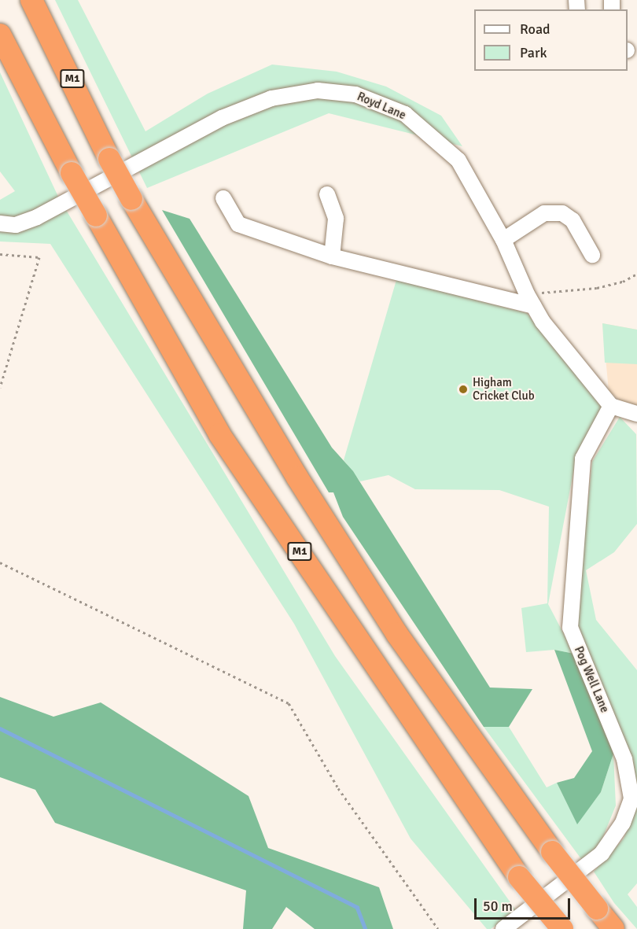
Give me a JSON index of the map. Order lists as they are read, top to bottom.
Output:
{
  "streets": {
    "highway": ["M1"],
    "street": ["Royd Lane", "Pog Well Lane"]
  },
  "crossings": [
    ["Royd Lane", "Pog Well Lane"]
  ],
  "places": ["Higham Cricket Club"],
  "legend": ["Road", "Park"],
  "scale_bar": "50 m"
}
